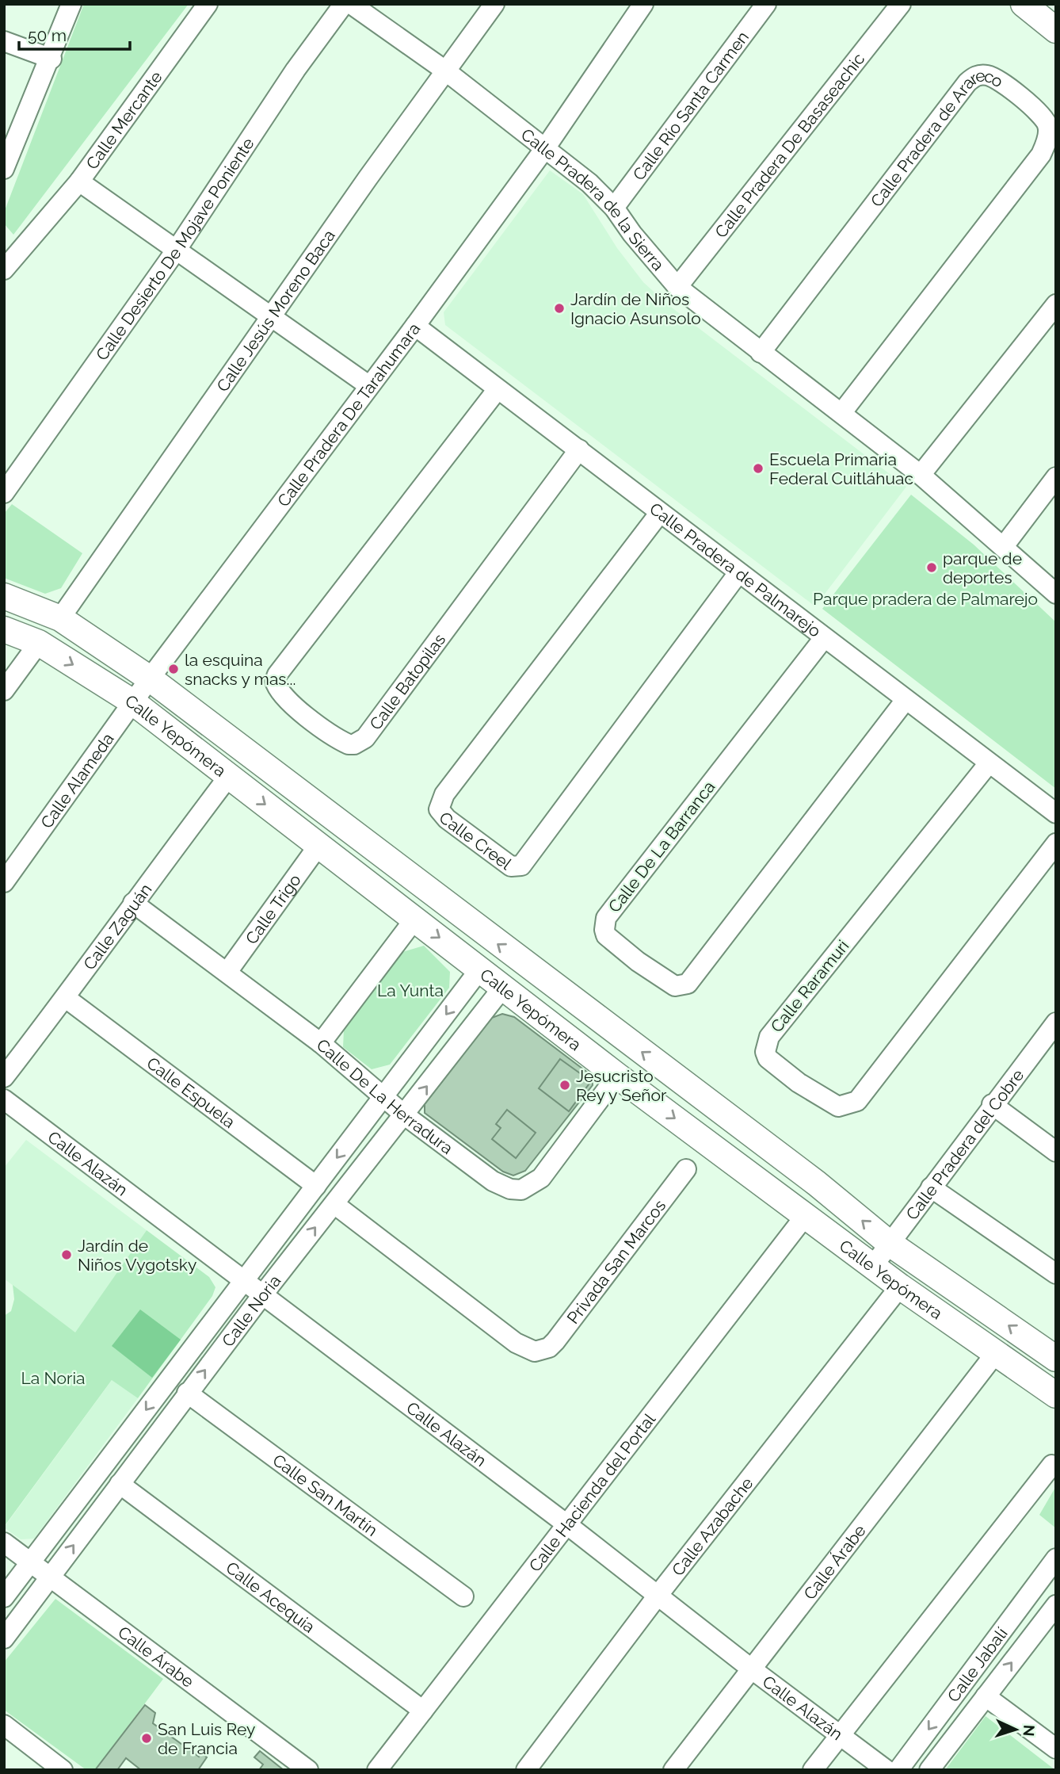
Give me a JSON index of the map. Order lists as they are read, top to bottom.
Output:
{
  "streets": {
    "main road": ["Calle Yepómera"],
    "street": [
      "Calle Río Santa Carmen",
      "Calle Mercante",
      "Calle Pradera De Basaseachic",
      "Calle Pradera de Arareco",
      "Calle Pradera de la Sierra",
      "Calle Desierto De Mojave Poniente",
      "Calle Jesús Moreno Baca",
      "Calle Pradera De Tarahumara",
      "Calle Pradera de Palmarejo",
      "Calle Batopilas",
      "Calle Alameda",
      "Calle Creel",
      "Calle De La Barranca",
      "Calle Trigo",
      "Calle Zaguán",
      "Calle Raramuri",
      "Calle Espuela",
      "Calle De La Herradura",
      "Calle Pradera del Cobre",
      "Calle Alazán",
      "Privada San Marcos",
      "Calle Noria",
      "Calle Hacienda del Portal",
      "Calle San Martín",
      "Calle Azabache",
      "Calle Árabe",
      "Calle Acequia",
      "Calle Jabalí"
    ]
  },
  "crossings": [
    ["Calle Río Santa Carmen", "Calle Pradera de la Sierra"],
    ["Calle Mercante", "Calle Desierto De Mojave Poniente"],
    ["Calle Mercante", "Calle Jesús Moreno Baca"],
    ["Calle Mercante", "Calle Pradera De Tarahumara"],
    ["Calle Pradera De Basaseachic", "Calle Pradera de la Sierra"],
    ["Calle Pradera de Arareco", "Calle Pradera de la Sierra"],
    ["Calle Pradera de la Sierra", "Calle Jesús Moreno Baca"],
    ["Calle Pradera de la Sierra", "Calle Pradera De Tarahumara"],
    ["Calle Jesús Moreno Baca", "Calle Yepómera"],
    ["Calle Pradera De Tarahumara", "Calle Pradera de Palmarejo"],
    ["Calle Pradera De Tarahumara", "Calle Yepómera"],
    ["Calle Pradera De Tarahumara", "Calle Alameda"],
    ["Calle Pradera de Palmarejo", "Calle Batopilas"],
    ["Calle Pradera de Palmarejo", "Calle Creel"],
    ["Calle Pradera de Palmarejo", "Calle De La Barranca"],
    ["Calle Pradera de Palmarejo", "Calle Raramuri"],
    ["Calle Yepómera", "Calle Alameda"],
    ["Calle Yepómera", "Calle Trigo"],
    ["Calle Yepómera", "Calle Zaguán"],
    ["Calle Yepómera", "Calle De La Herradura"],
    ["Calle Yepómera", "Calle Pradera del Cobre"],
    ["Calle Yepómera", "Calle Noria"],
    ["Calle Yepómera", "Calle Hacienda del Portal"],
    ["Calle Yepómera", "Calle Azabache"],
    ["Calle Yepómera", "Calle Árabe"],
    ["Calle Trigo", "Calle De La Herradura"],
    ["Calle Zaguán", "Calle Espuela"],
    ["Calle Zaguán", "Calle De La Herradura"],
    ["Calle Espuela", "Calle Noria"],
    ["Calle De La Herradura", "Calle Noria"],
    ["Calle Alazán", "Calle Noria"],
    ["Calle Alazán", "Calle Hacienda del Portal"],
    ["Calle Alazán", "Calle Azabache"],
    ["Calle Alazán", "Calle Árabe"],
    ["Privada San Marcos", "Calle Noria"],
    ["Calle Noria", "Calle San Martín"],
    ["Calle Noria", "Calle Árabe"],
    ["Calle Noria", "Calle Acequia"],
    ["Calle Hacienda del Portal", "Calle Acequia"]
  ],
  "parks": ["Parque pradera de Palmarejo", "La Yunta", "La Noria"],
  "places": [
    "Jardín de Niños Ignacio Asunsolo",
    "Escuela Primaria Federal Cuitláhuac",
    "parque de deportes",
    "la esquina snacks y mas...",
    "Jesucristo Rey y Señor",
    "Jardín de Niños Vygotsky",
    "San Luis Rey de Francia"
  ],
  "scale_bar": "50 m",
  "north": "right"
}
